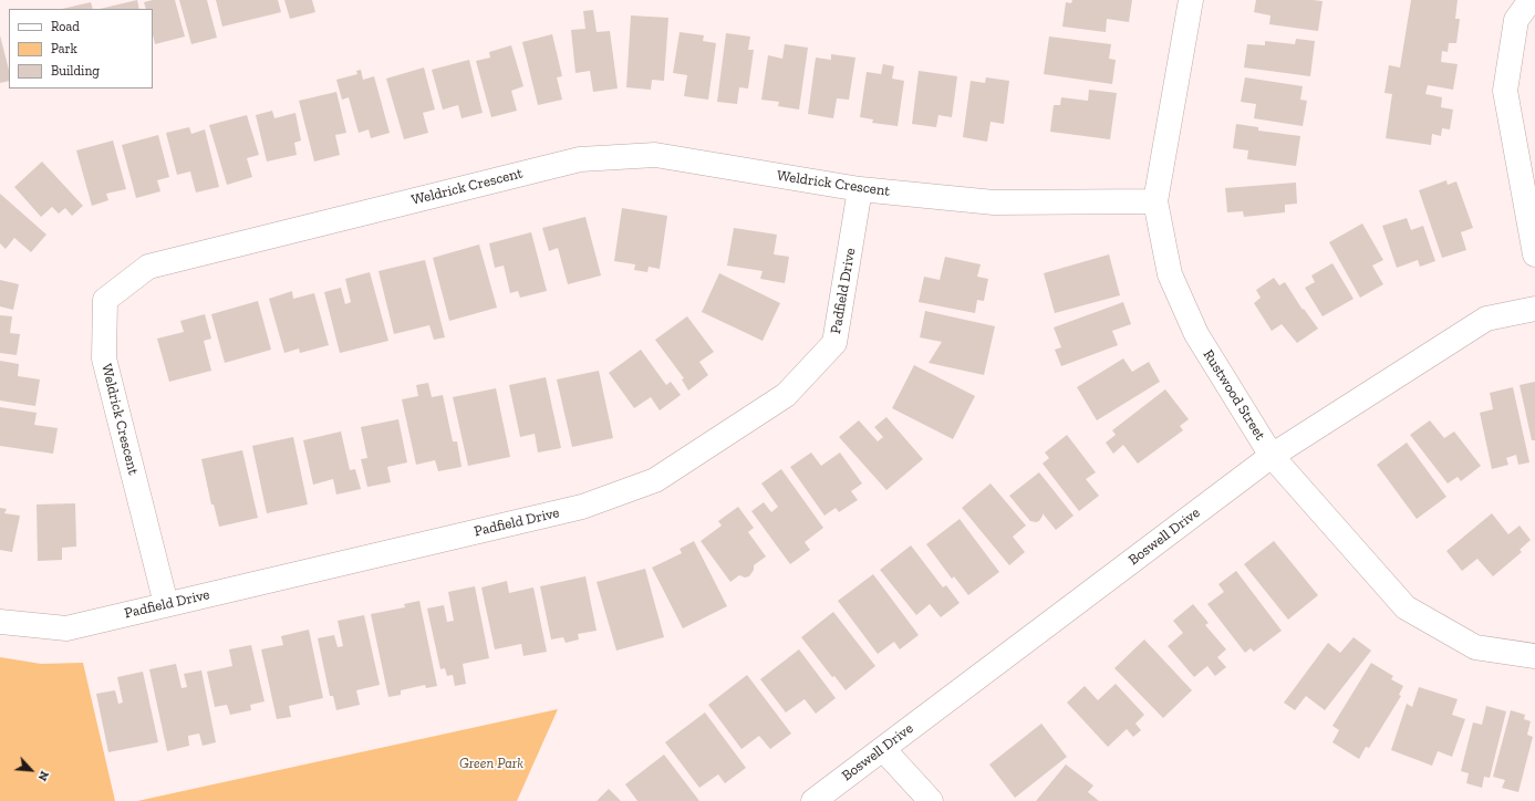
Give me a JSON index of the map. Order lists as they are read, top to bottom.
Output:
{
  "streets": {
    "street": [
      "Weldrick Crescent",
      "Padfield Drive",
      "Rustwood Street",
      "Boswell Drive"
    ]
  },
  "crossings": [
    ["Weldrick Crescent", "Padfield Drive"],
    ["Weldrick Crescent", "Rustwood Street"],
    ["Rustwood Street", "Boswell Drive"]
  ],
  "parks": ["Green Park"],
  "legend": ["Road", "Park", "Building"],
  "north": "bottom right"
}
